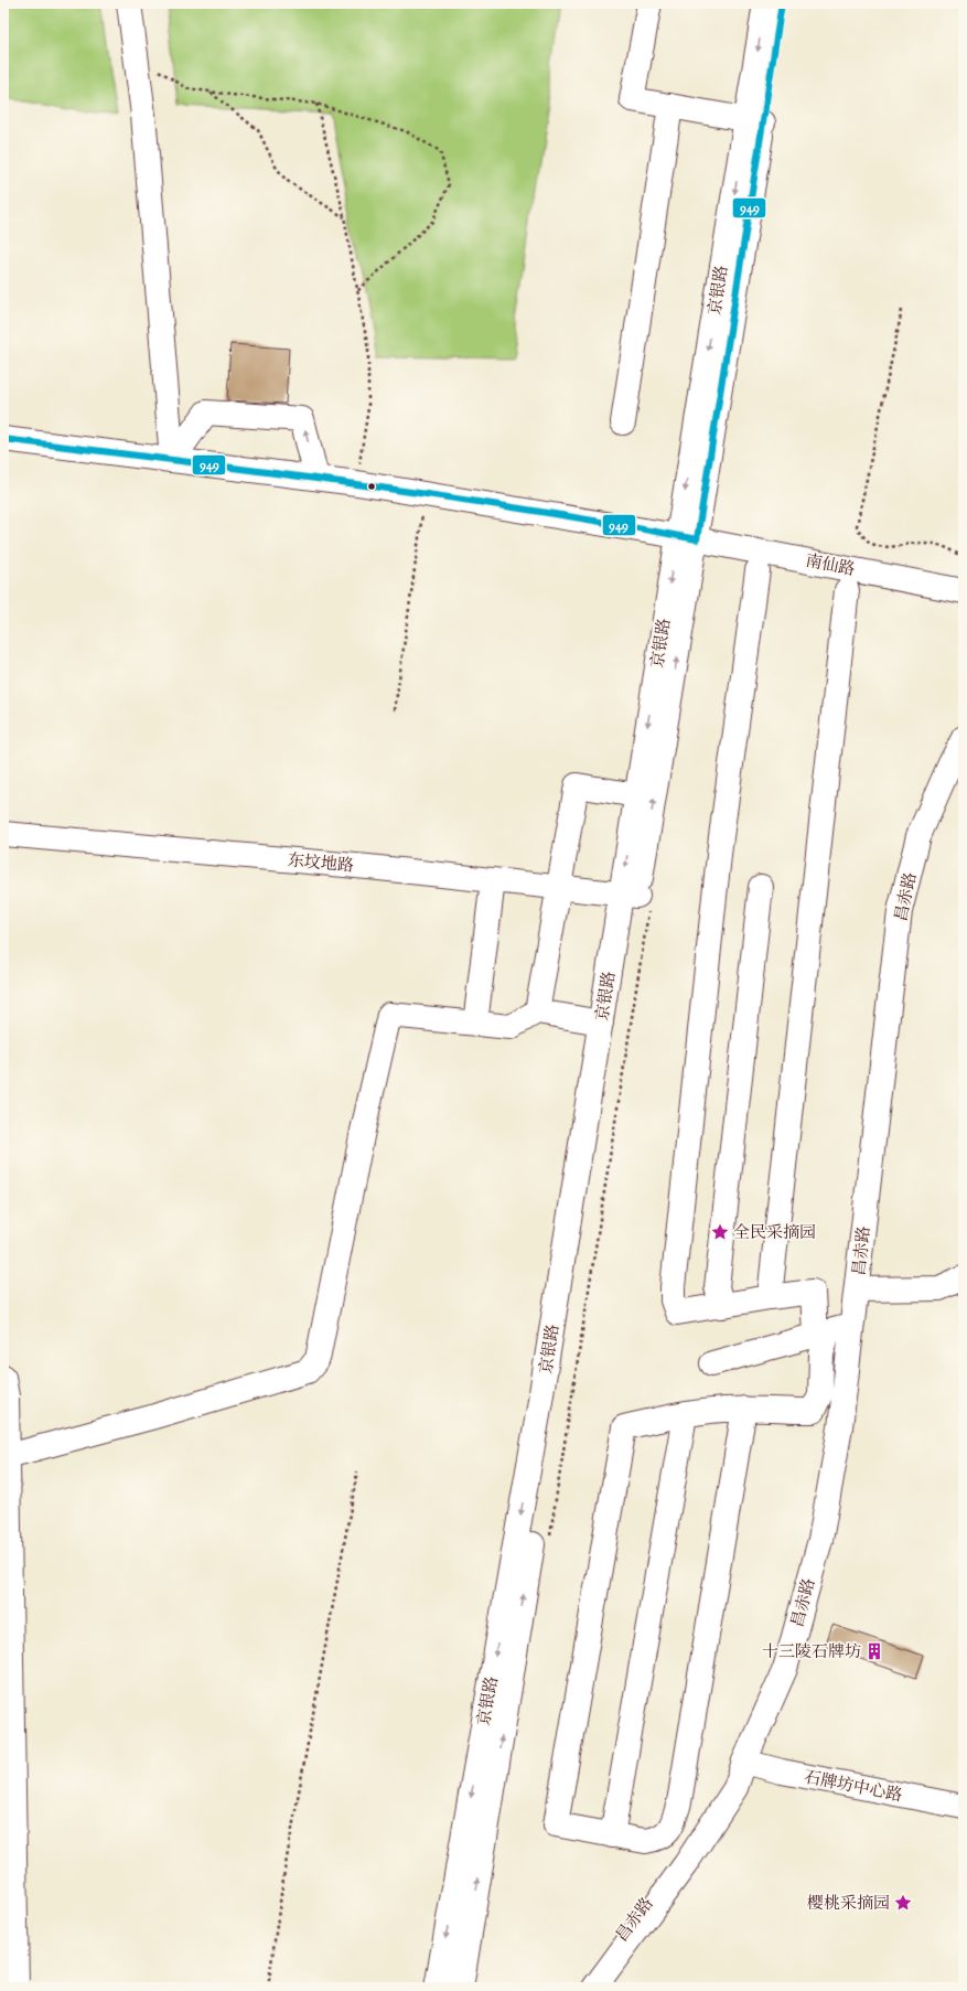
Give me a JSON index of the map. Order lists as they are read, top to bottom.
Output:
{
  "streets": {
    "main road": [
      "京银路",
      "南仙路",
      "东坟地路",
      "昌赤路",
      "石牌坊中心路"
    ]
  },
  "crossings": [
    ["京银路", "南仙路"],
    ["京银路", "东坟地路"],
    ["昌赤路", "石牌坊中心路"]
  ],
  "places": {
    "place": ["全民采摘园", "樱桃采摘园"],
    "building": ["十三陵石牌坊"]
  },
  "lines": ["transit line 949"]
}
